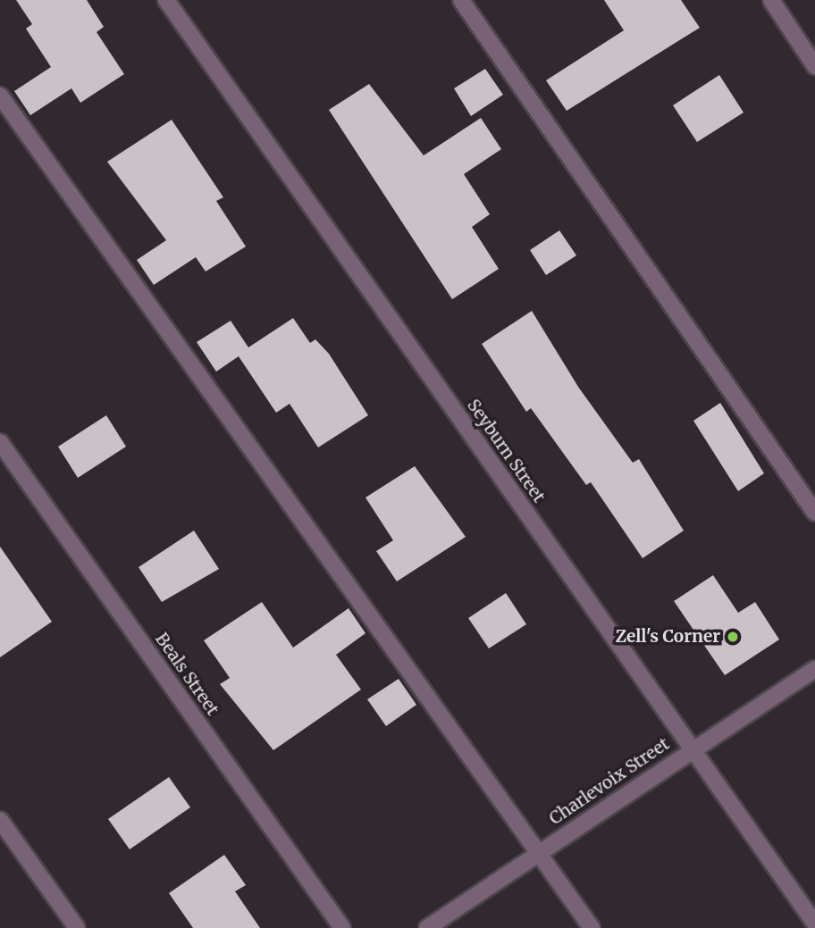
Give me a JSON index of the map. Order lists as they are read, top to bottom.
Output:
{
  "streets": {
    "street": ["Seyburn Street", "Beals Street", "Charlevoix Street"]
  },
  "crossings": [
    ["Seyburn Street", "Charlevoix Street"]
  ],
  "places": ["Zell's Corner"]
}
